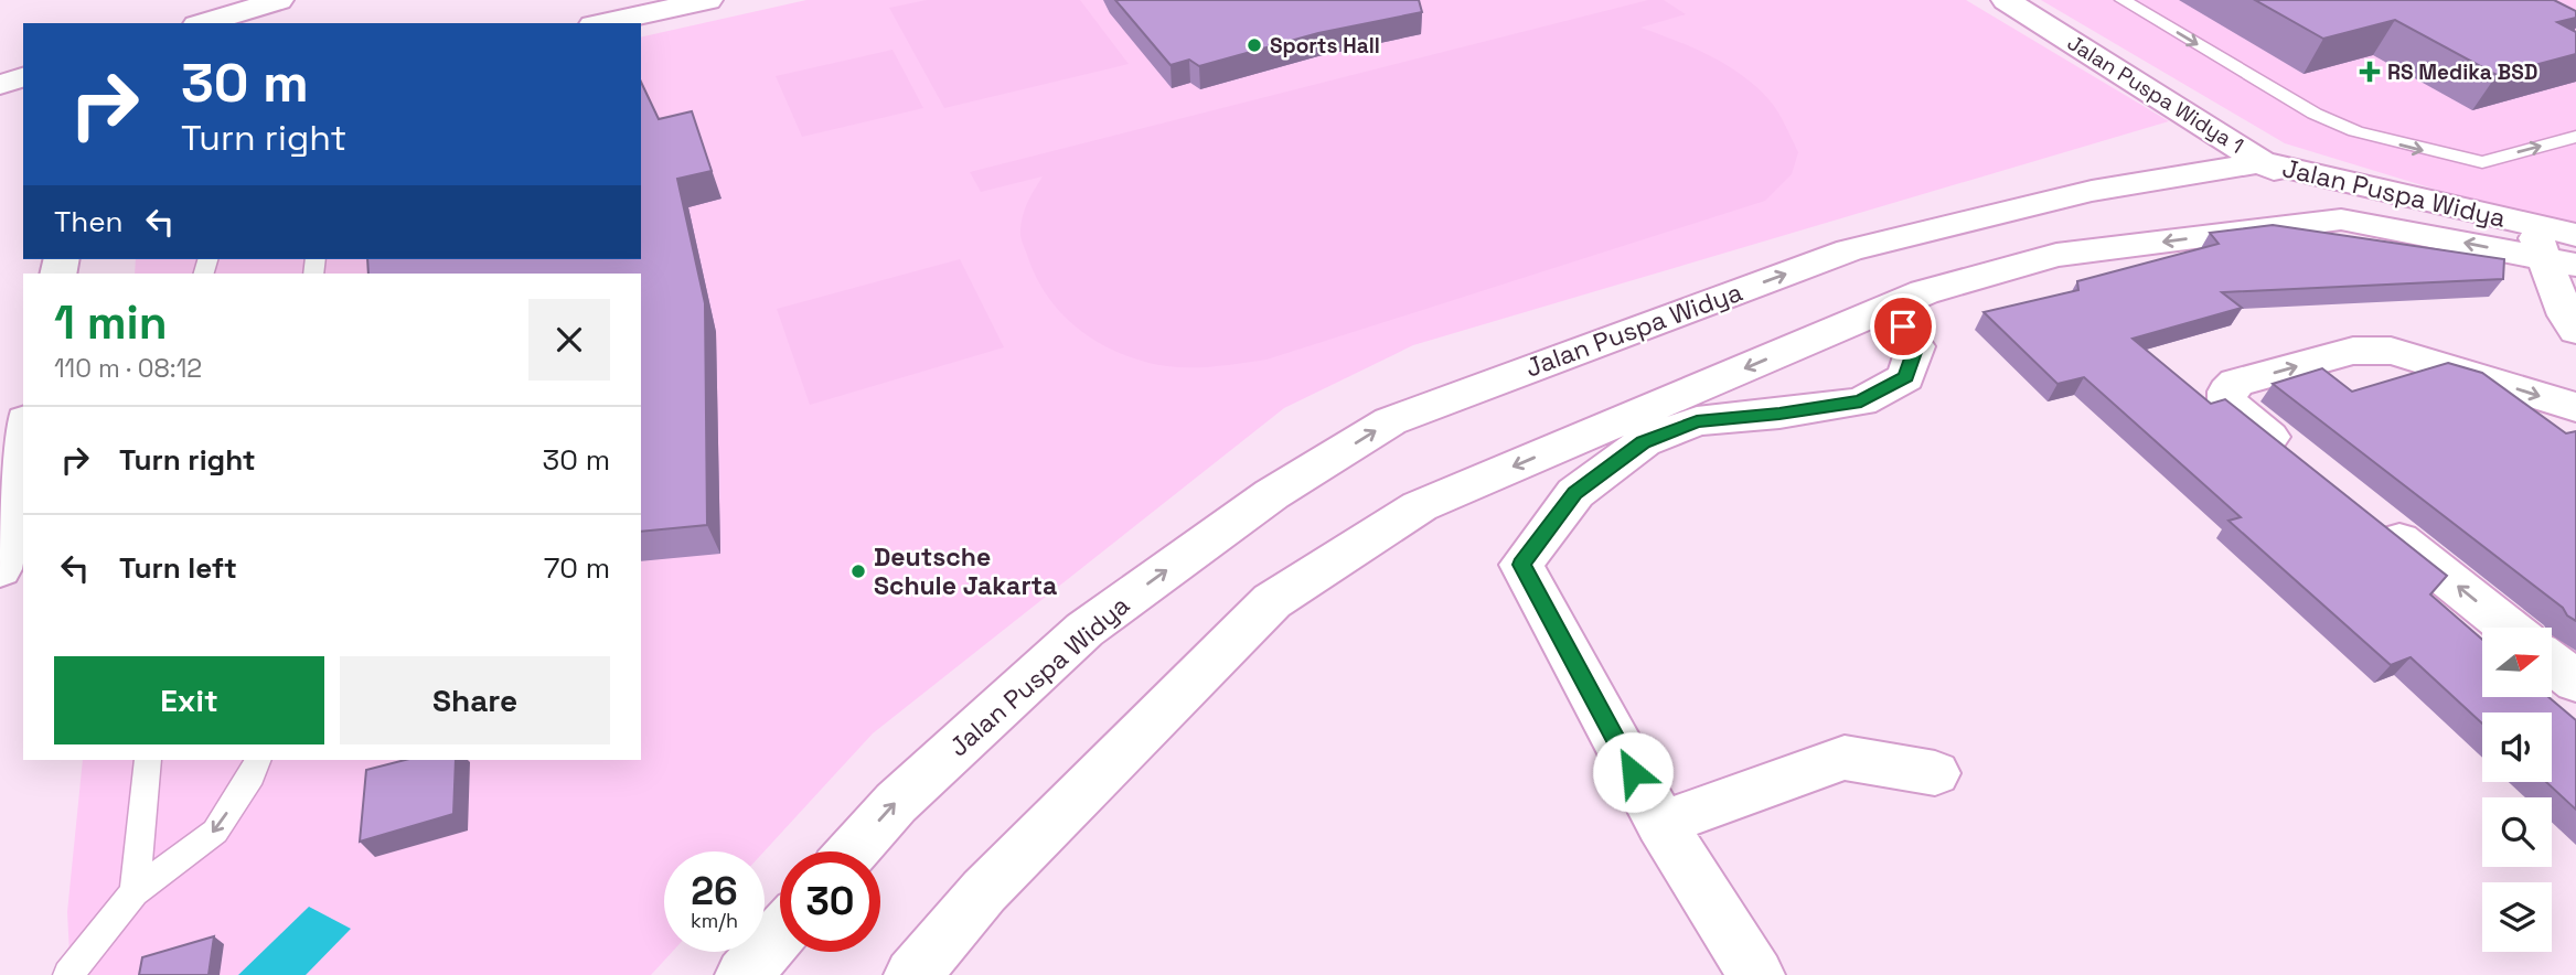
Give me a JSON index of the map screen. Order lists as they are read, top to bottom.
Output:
{
  "streets": {
    "street": ["Jalan Puspa Widya 1", "Jalan Puspa Widya"]
  },
  "crossings": [
    ["Jalan Puspa Widya 1", "Jalan Puspa Widya"]
  ],
  "places": {
    "other": ["Sports Hall", "Deutsche Schule Jakarta"],
    "health": ["RS Medika BSD"]
  },
  "north": "right",
  "page": {
    "turn": ["30 m", "Turn right"],
    "then": "Then",
    "heading": ["1 min", "110 m · 08:12"],
    "list": [
      {
        "name": "Turn right",
        "value": "30 m"
      },
      {
        "name": "Turn left",
        "value": "70 m"
      }
    ],
    "buttons": ["Exit", "Share"],
    "speed": "26 km/h",
    "limit": "30"
  }
}
